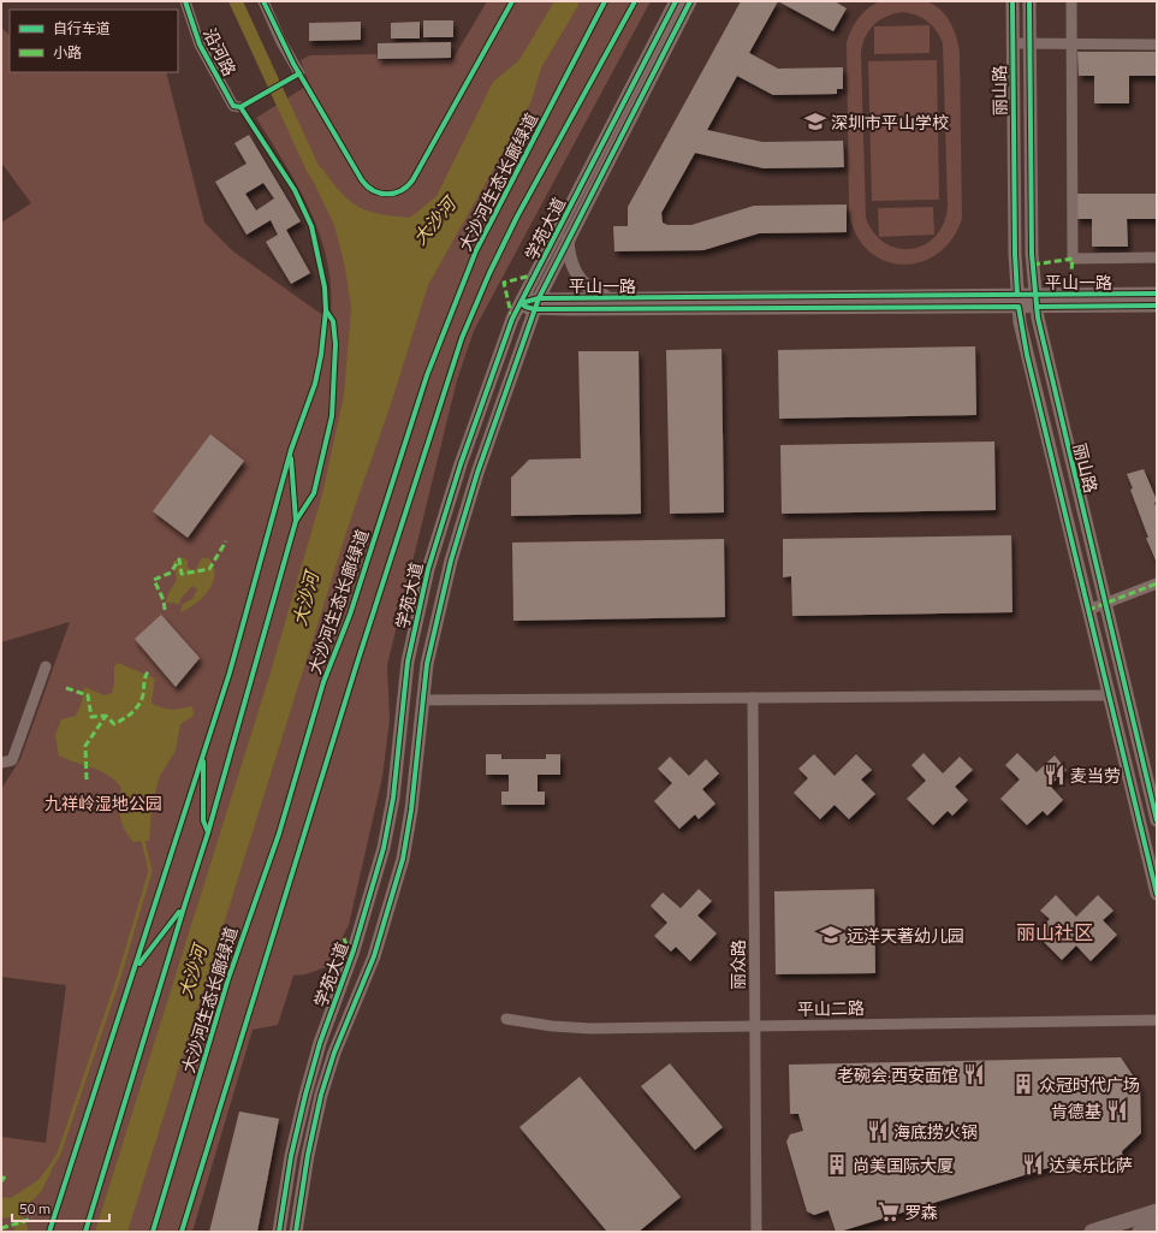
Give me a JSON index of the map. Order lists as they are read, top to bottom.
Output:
{
  "streets": {
    "street": [
      "沿河路",
      "丽山路",
      "学苑大道",
      "平山一路",
      "丽众路",
      "平山二路"
    ],
    "cycle path": ["大沙河生态长廊绿道"]
  },
  "crossings": [
    ["丽山路", "平山一路"],
    ["学苑大道", "平山一路"],
    ["丽众路", "平山二路"]
  ],
  "districts": ["丽山社区"],
  "water": ["大沙河"],
  "parks": ["九祥岭湿地公园"],
  "places": {
    "school or university": ["深圳市平山学校", "远洋天著幼儿园"],
    "restaurant": [
      "麦当劳",
      "老碗会·西安面馆",
      "肯德基",
      "海底捞火锅",
      "达美乐比萨"
    ],
    "building": ["众冠时代广场", "尚美国际大厦"],
    "supermarket": ["罗森"]
  },
  "legend": ["自行车道", "小路"],
  "scale_bar": "50 m"
}
